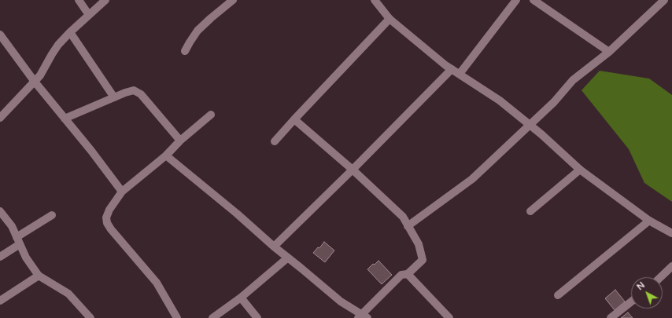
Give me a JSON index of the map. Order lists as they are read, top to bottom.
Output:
{
  "north": "top left"
}
